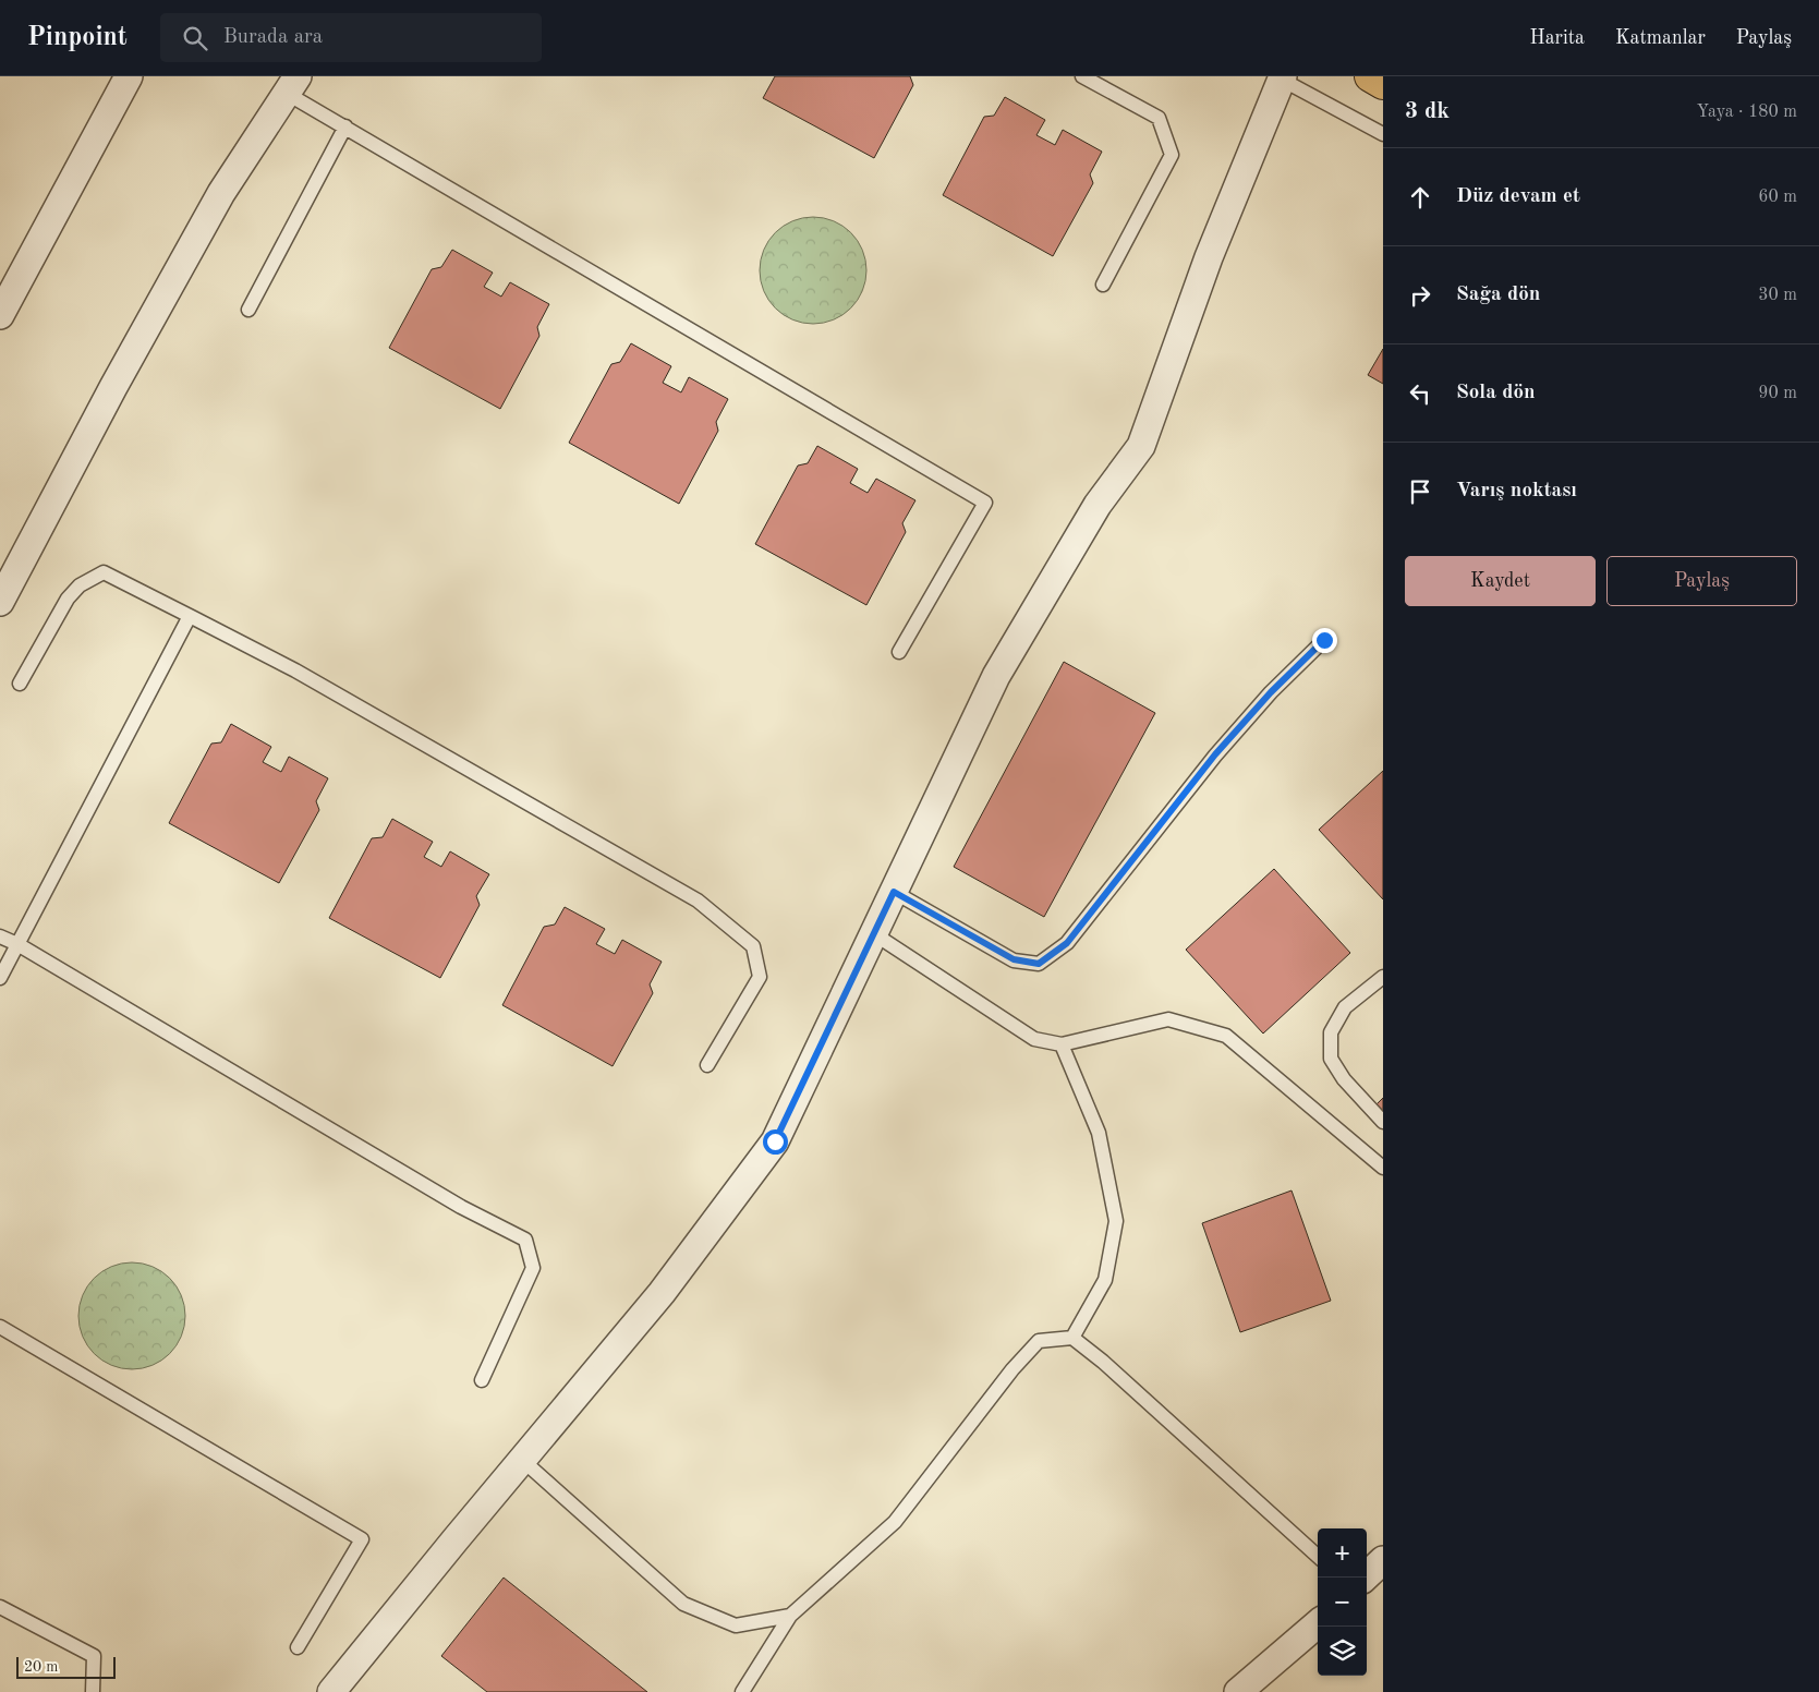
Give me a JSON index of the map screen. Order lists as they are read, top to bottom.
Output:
{
  "scale_bar": "20 m",
  "page": {
    "header": "Pinpoint",
    "search": "Burada ara",
    "nav": ["Harita", "Katmanlar", "Paylaş"],
    "heading": ["3 dk", "Yaya · 180 m"],
    "list": [
      ["Düz devam et", "60 m"],
      ["Sağa dön", "30 m"],
      ["Sola dön", "90 m"],
      "Varış noktası"
    ],
    "buttons": ["Kaydet", "Paylaş"],
    "map_buttons": ["+", "−"],
    "scale": "20 m"
  }
}
